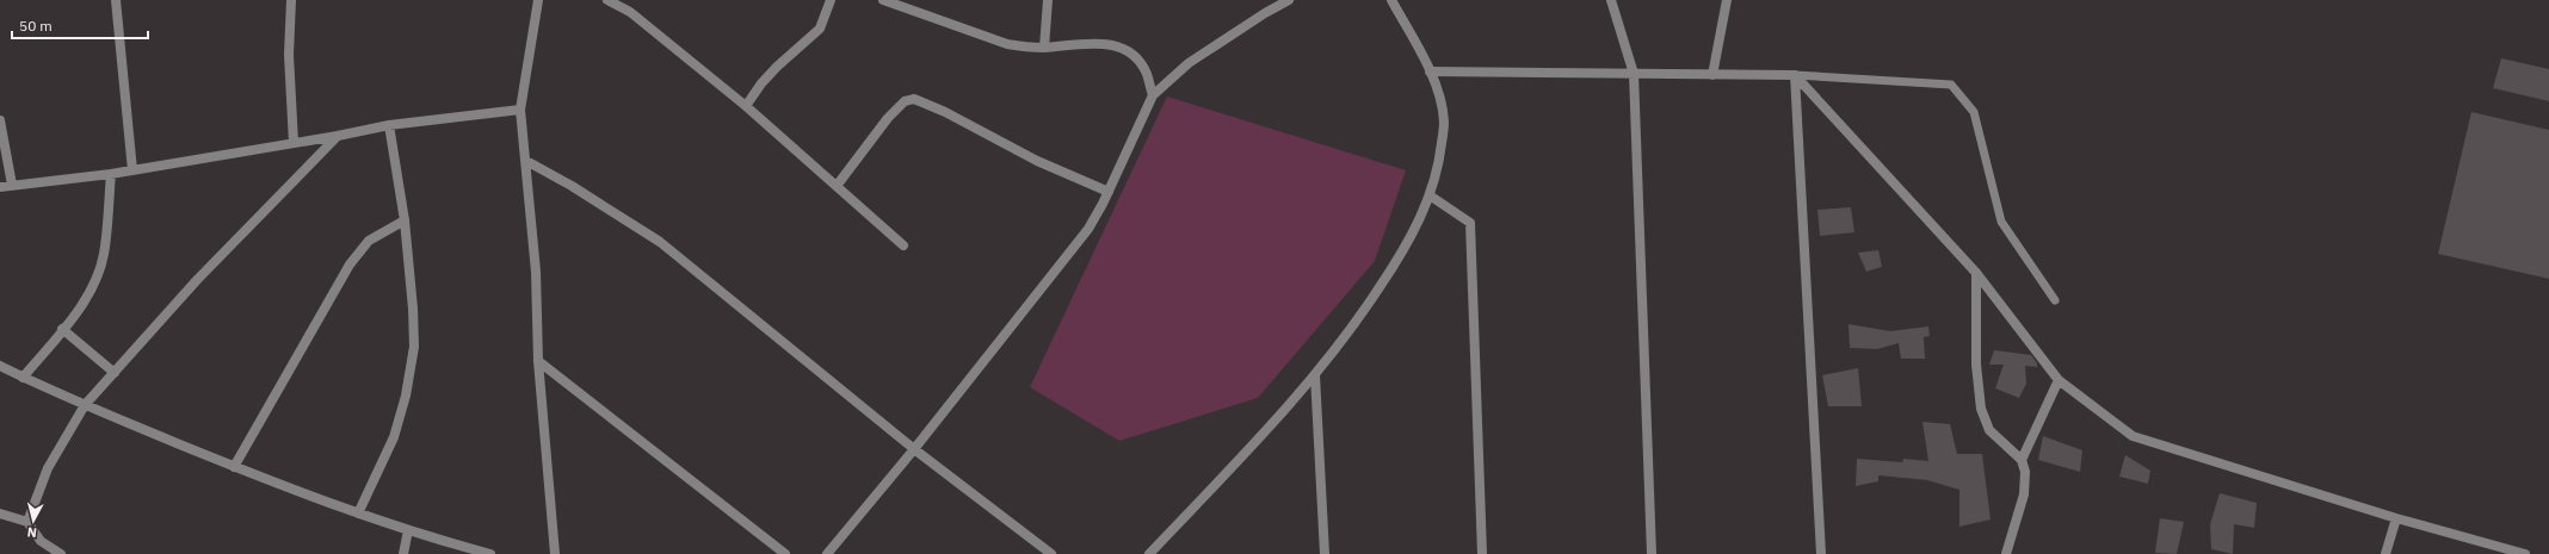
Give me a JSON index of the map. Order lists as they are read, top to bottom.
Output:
{
  "scale_bar": "50 m",
  "north": "bottom"
}
